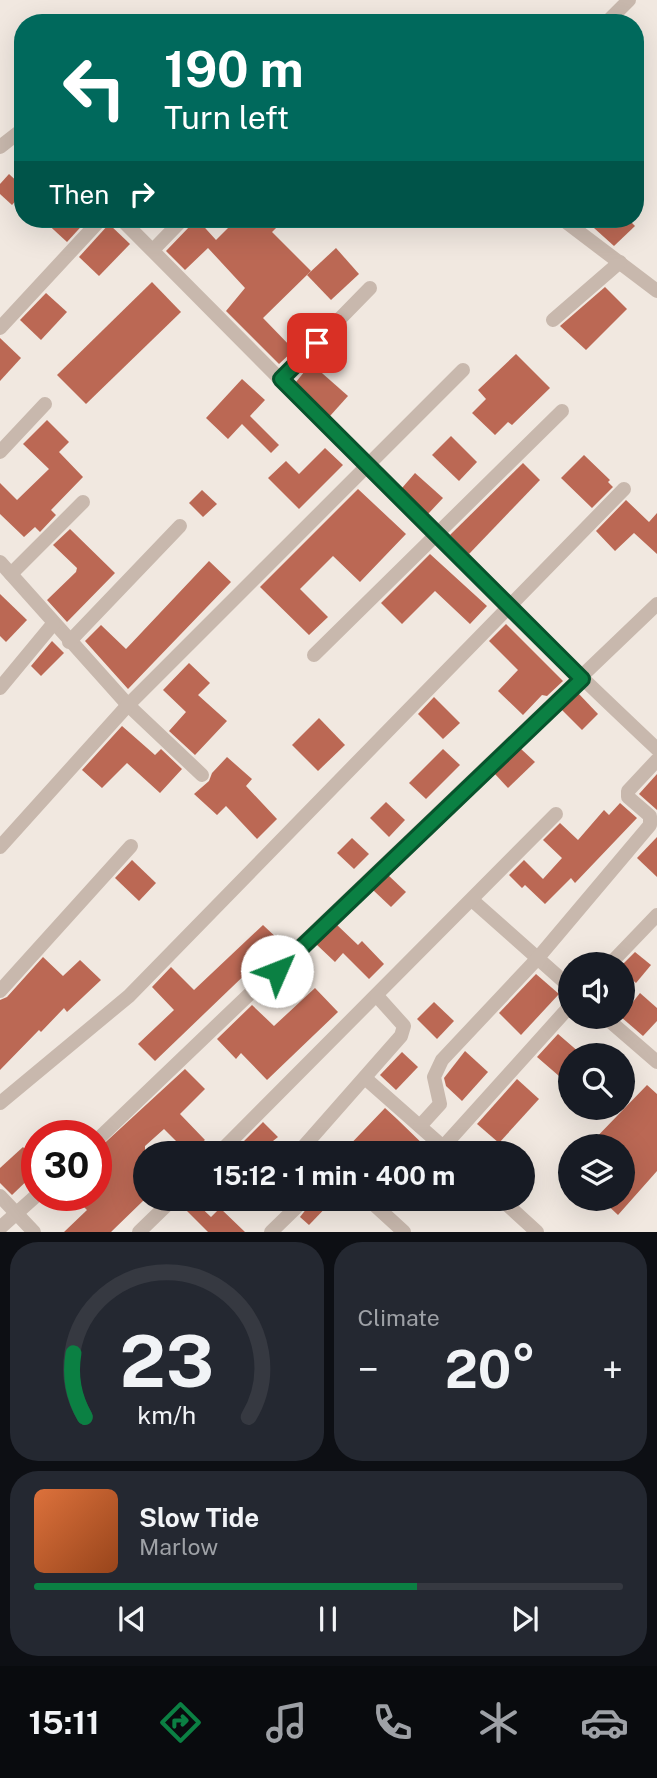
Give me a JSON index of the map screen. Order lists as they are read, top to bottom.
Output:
{
  "page": {
    "turn": ["190 m", "Turn left"],
    "then": "Then",
    "limit": "30",
    "trip": "15:12 · 1 min · 400 m",
    "tile": "Climate",
    "heat": ["−", "20°", "+"],
    "song": ["Slow Tide", "Marlow"],
    "tabs": "15:11",
    "gauge": ["23", "km/h"]
  }
}
